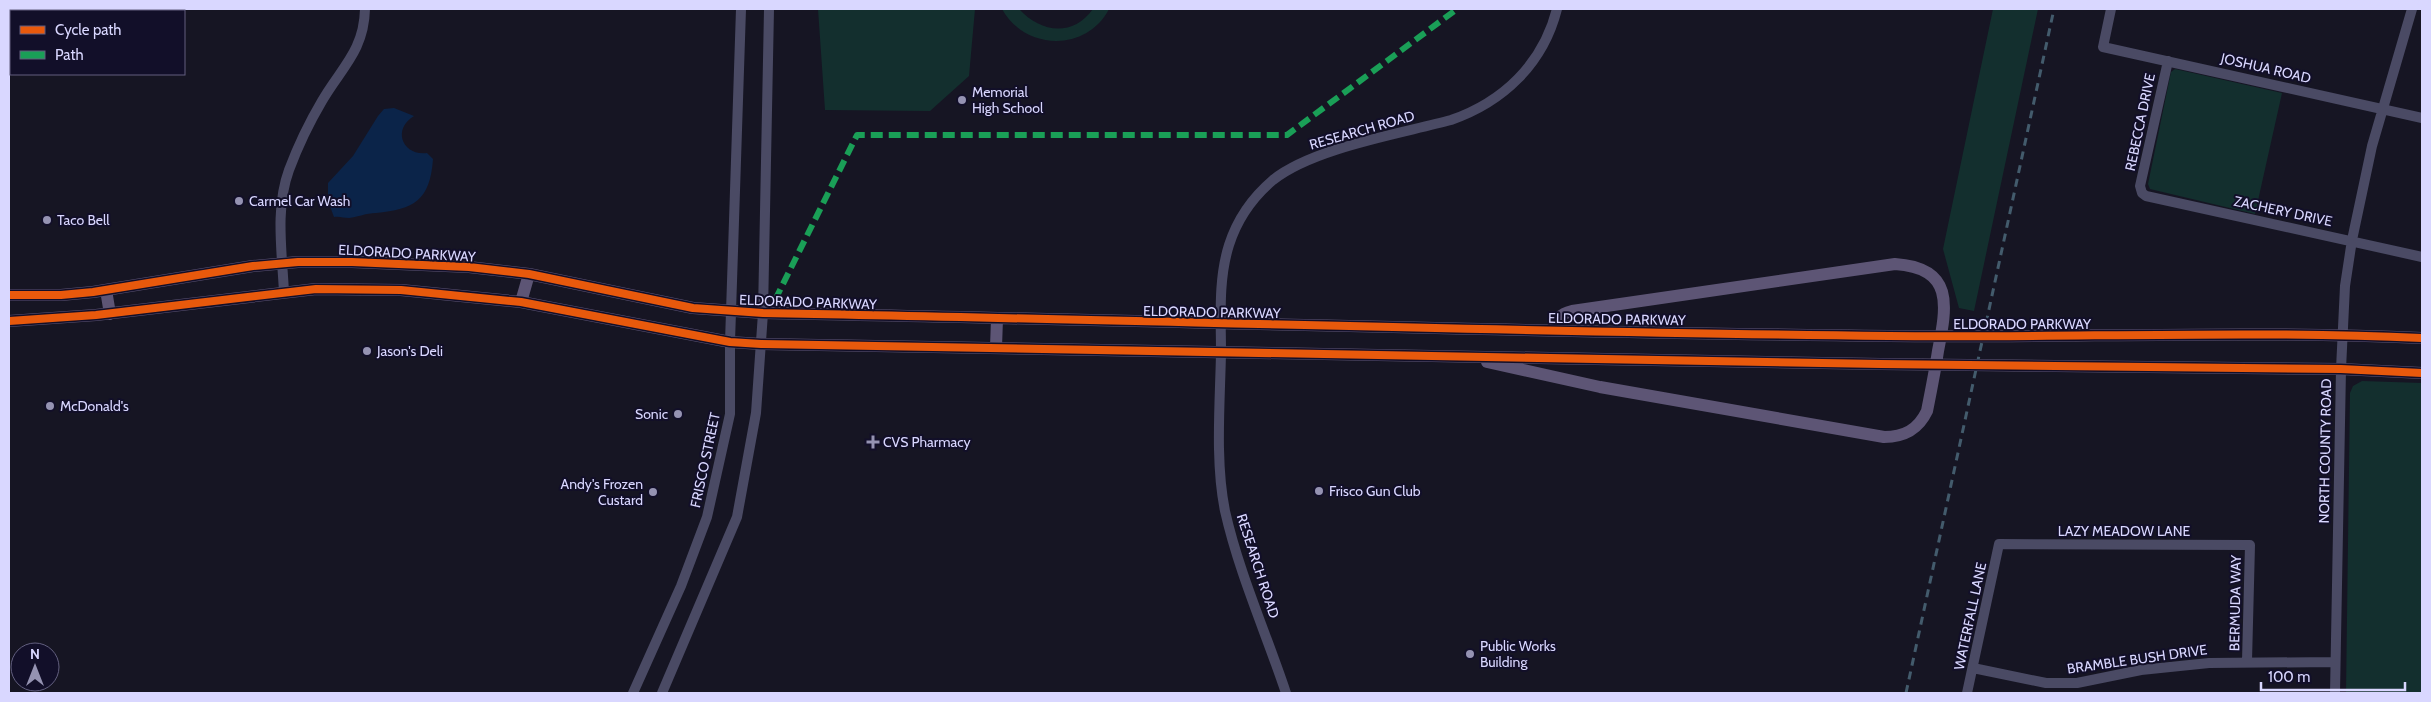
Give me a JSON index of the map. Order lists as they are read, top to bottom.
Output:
{
  "streets": {
    "main road": ["ELDORADO PARKWAY"],
    "street": [
      "JOSHUA ROAD",
      "REBECCA DRIVE",
      "RESEARCH ROAD",
      "ZACHERY DRIVE",
      "NORTH COUNTY ROAD",
      "FRISCO STREET",
      "LAZY MEADOW LANE",
      "BERMUDA WAY",
      "WATERFALL LANE",
      "BRAMBLE BUSH DRIVE"
    ]
  },
  "crossings": [
    ["JOSHUA ROAD", "REBECCA DRIVE"],
    ["JOSHUA ROAD", "NORTH COUNTY ROAD"],
    ["REBECCA DRIVE", "ZACHERY DRIVE"],
    ["RESEARCH ROAD", "ELDORADO PARKWAY"],
    ["ZACHERY DRIVE", "NORTH COUNTY ROAD"],
    ["ELDORADO PARKWAY", "NORTH COUNTY ROAD"],
    ["ELDORADO PARKWAY", "FRISCO STREET"],
    ["NORTH COUNTY ROAD", "BRAMBLE BUSH DRIVE"],
    ["LAZY MEADOW LANE", "BERMUDA WAY"],
    ["LAZY MEADOW LANE", "WATERFALL LANE"],
    ["BERMUDA WAY", "BRAMBLE BUSH DRIVE"],
    ["WATERFALL LANE", "BRAMBLE BUSH DRIVE"]
  ],
  "places": {
    "other": [
      "Memorial High School",
      "Carmel Car Wash",
      "Taco Bell",
      "Jason's Deli",
      "McDonald's",
      "Sonic",
      "Frisco Gun Club",
      "Andy's Frozen Custard",
      "Public Works Building"
    ],
    "health": ["CVS Pharmacy"]
  },
  "legend": ["Cycle path", "Path"],
  "scale_bar": "100 m",
  "north": "top"
}
